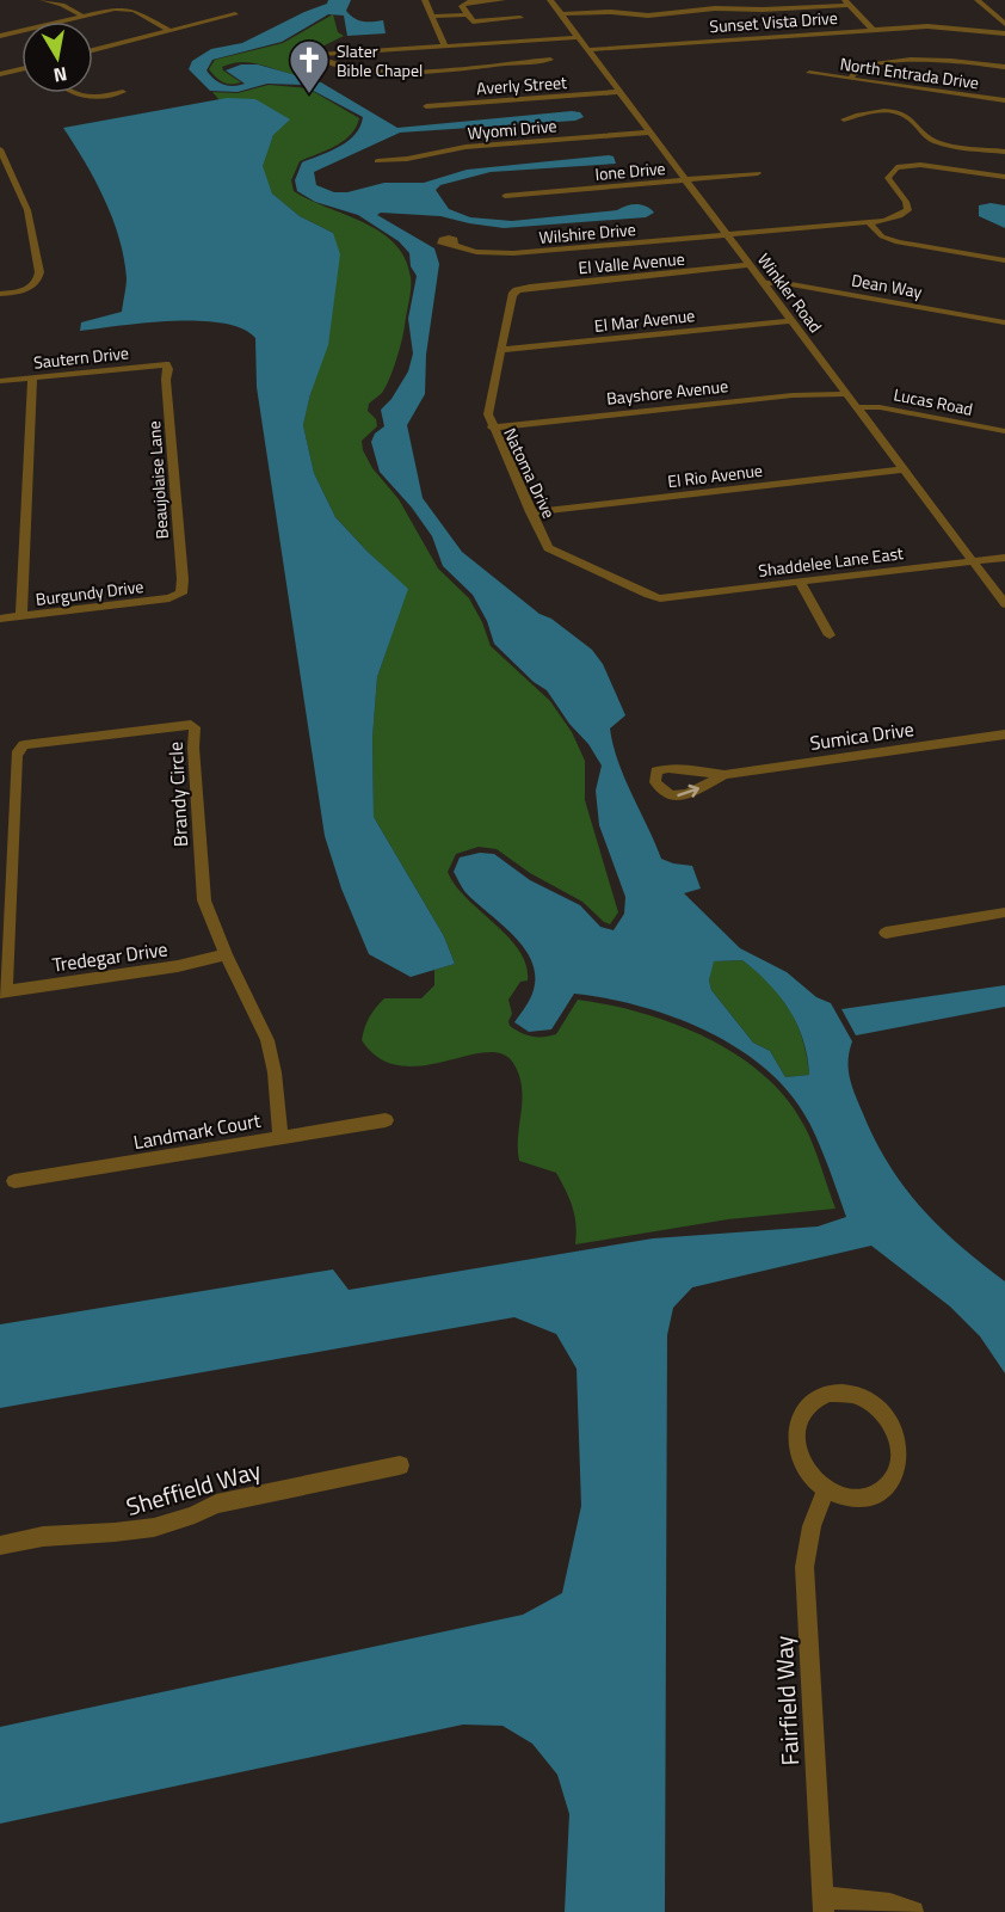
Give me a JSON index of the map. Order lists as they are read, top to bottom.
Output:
{
  "streets": {
    "street": [
      "Sunset Vista Drive",
      "North Entrada Drive",
      "Averly Street",
      "Wyomi Drive",
      "Ione Drive",
      "Wilshire Drive",
      "El Valle Avenue",
      "Dean Way",
      "Winkler Road",
      "El Mar Avenue",
      "Sautern Drive",
      "Bayshore Avenue",
      "Lucas Road",
      "Natoma Drive",
      "El Rio Avenue",
      "Beaujolaise Lane",
      "Shaddelee Lane East",
      "Burgundy Drive",
      "Sumica Drive",
      "Brandy Circle",
      "Tredegar Drive",
      "Landmark Court",
      "Sheffield Way",
      "Fairfield Way"
    ]
  },
  "crossings": [
    ["Sunset Vista Drive", "Winkler Road"],
    ["Averly Street", "Winkler Road"],
    ["Wyomi Drive", "Winkler Road"],
    ["Ione Drive", "Winkler Road"],
    ["Wilshire Drive", "Winkler Road"],
    ["El Valle Avenue", "Winkler Road"],
    ["El Valle Avenue", "Natoma Drive"],
    ["Dean Way", "Winkler Road"],
    ["Winkler Road", "El Mar Avenue"],
    ["Winkler Road", "Bayshore Avenue"],
    ["Winkler Road", "Lucas Road"],
    ["Winkler Road", "El Rio Avenue"],
    ["Winkler Road", "Shaddelee Lane East"],
    ["El Mar Avenue", "Natoma Drive"],
    ["Sautern Drive", "Beaujolaise Lane"],
    ["Bayshore Avenue", "Natoma Drive"],
    ["Natoma Drive", "El Rio Avenue"],
    ["Natoma Drive", "Shaddelee Lane East"],
    ["Beaujolaise Lane", "Burgundy Drive"],
    ["Brandy Circle", "Tredegar Drive"],
    ["Brandy Circle", "Landmark Court"]
  ],
  "places": {
    "church": ["Slater Bible Chapel"]
  },
  "north": "bottom"
}
